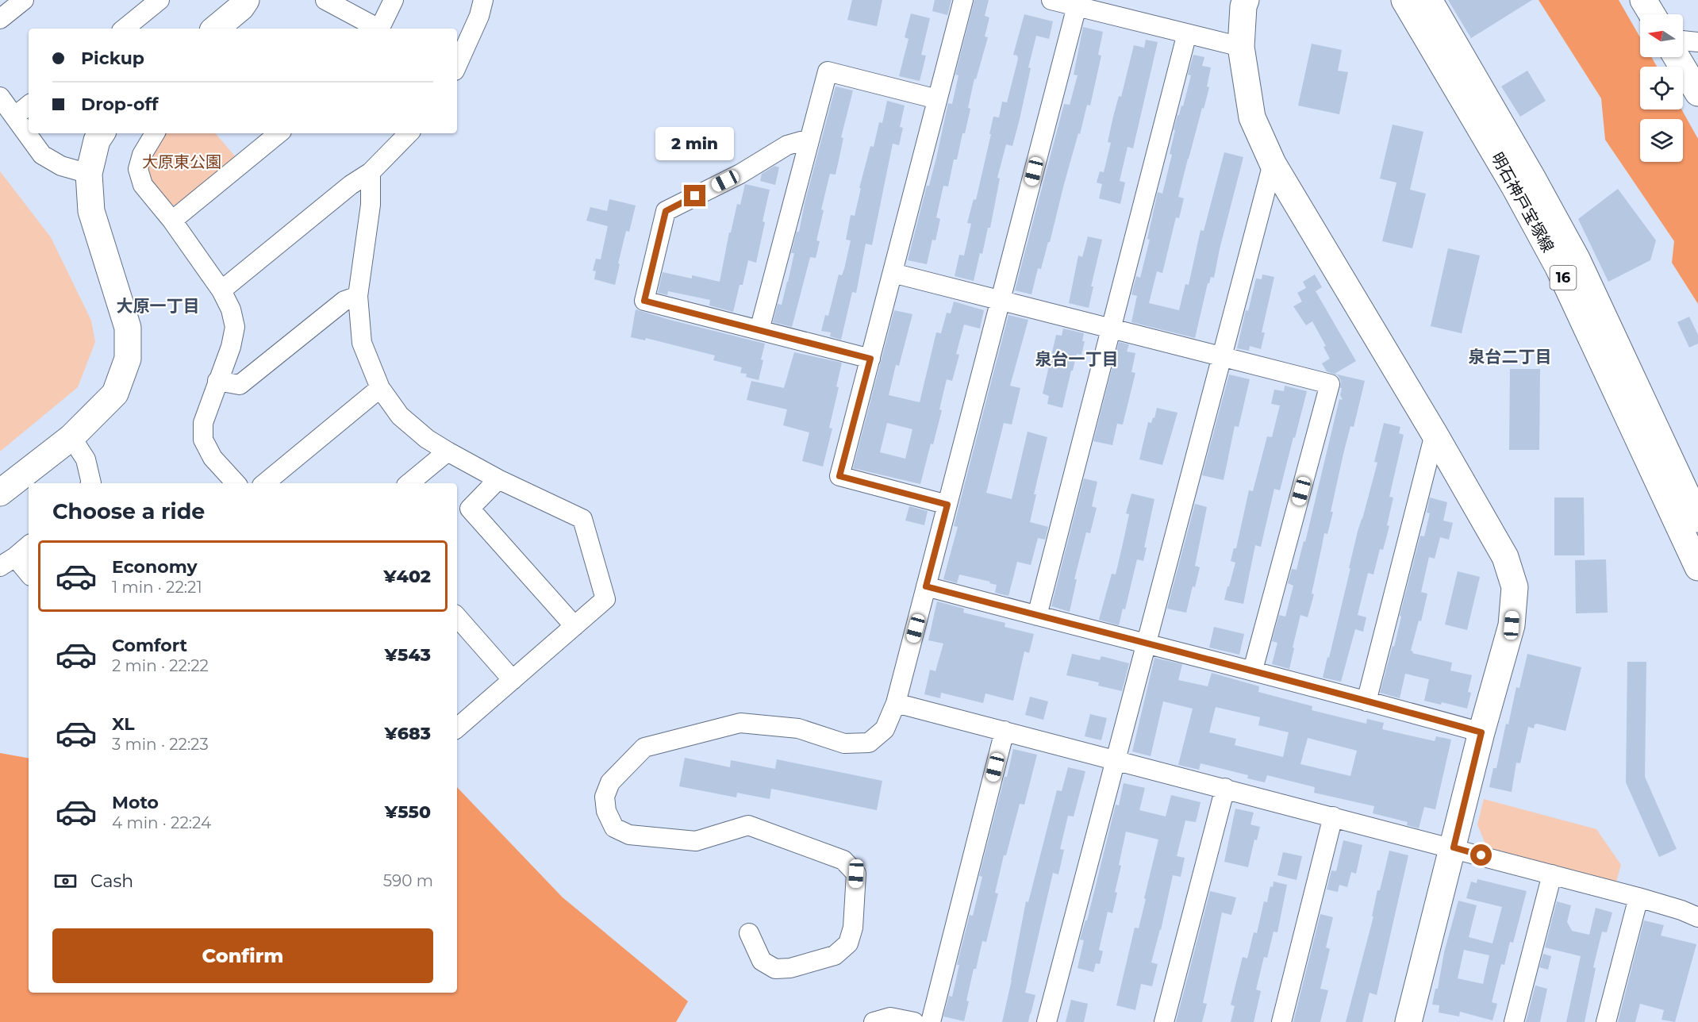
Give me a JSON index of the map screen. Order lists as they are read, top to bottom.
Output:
{
  "streets": {
    "street": ["明石神戸宝塚線", "16"]
  },
  "districts": ["大原一丁目", "泉台二丁目", "泉台一丁目"],
  "parks": ["大原東公園"],
  "north": "left",
  "page": {
    "banner": ["Pickup", "Drop-off"],
    "bubble": "2 min",
    "heading": "Choose a ride",
    "list": [
      {
        "name": "Economy",
        "note": "1 min · 22:21",
        "value": "¥402"
      },
      {
        "name": "Comfort",
        "note": "2 min · 22:22",
        "value": "¥543"
      },
      {
        "name": "XL",
        "note": "3 min · 22:23",
        "value": "¥683"
      },
      {
        "name": "Moto",
        "note": "4 min · 22:24",
        "value": "¥550"
      }
    ],
    "pay": ["Cash", "590 m"],
    "buttons": "Confirm"
  }
}
